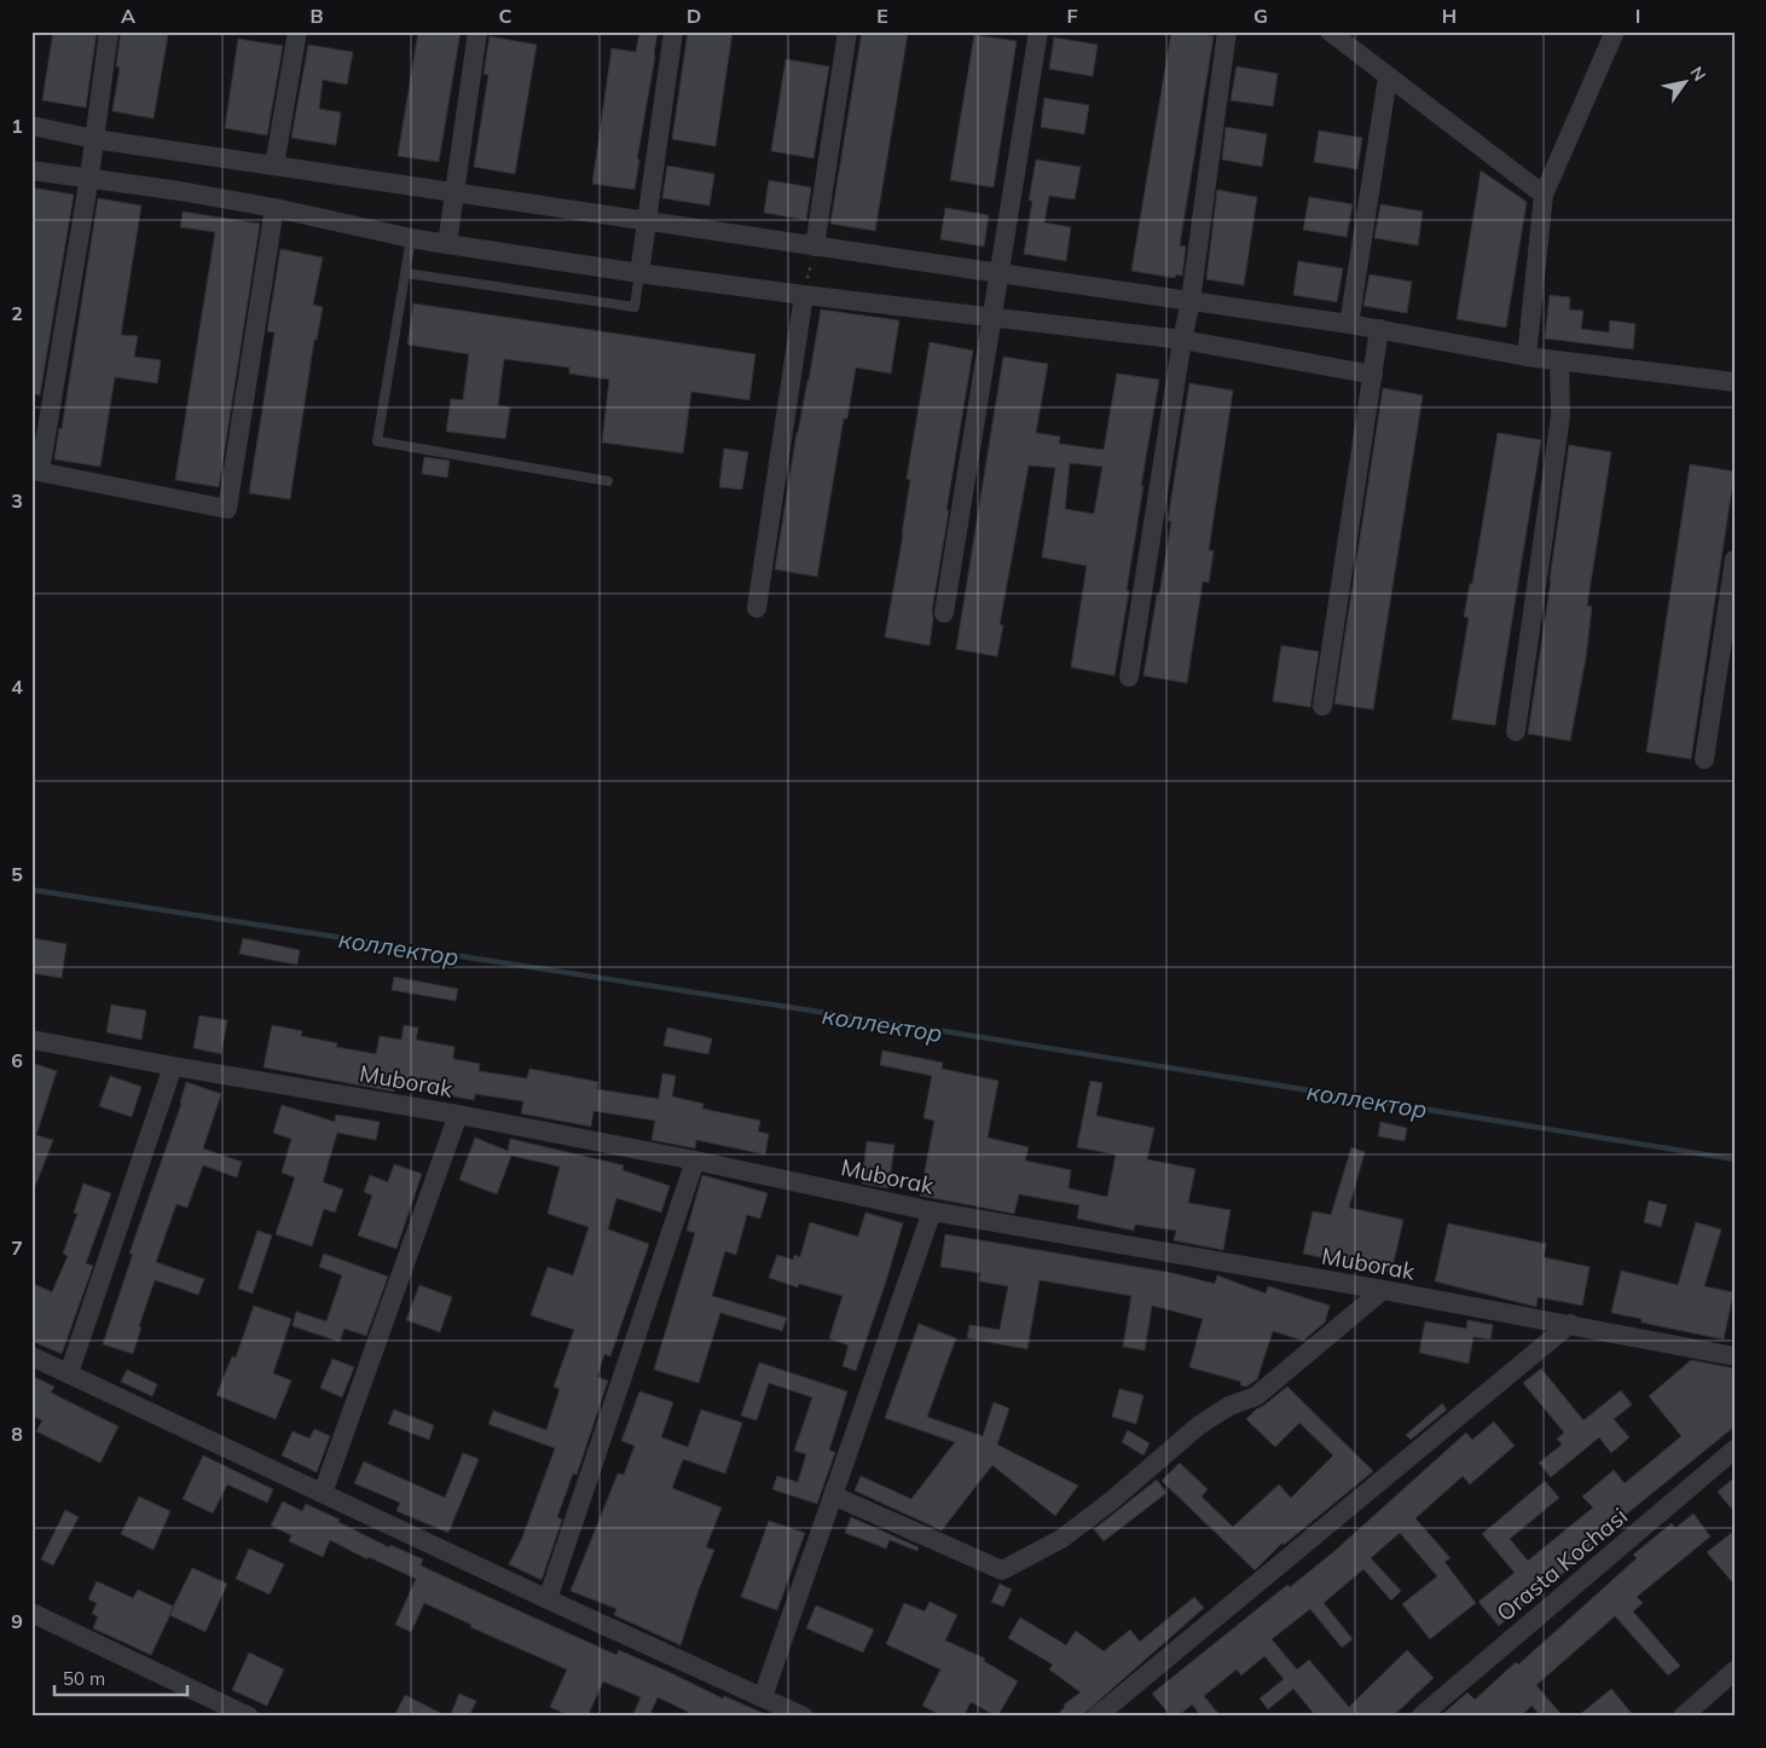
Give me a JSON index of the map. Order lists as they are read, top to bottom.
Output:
{
  "streets": {
    "street": ["Muborak", "Orasta Kochasi"]
  },
  "water": ["коллектор"],
  "scale_bar": "50 m",
  "north": "top right",
  "grid": {
    "columns": [
      "A",
      "B",
      "C",
      "D",
      "E",
      "F",
      "G",
      "H",
      "I"
    ],
    "rows": [
      "1",
      "2",
      "3",
      "4",
      "5",
      "6",
      "7",
      "8",
      "9"
    ]
  }
}
